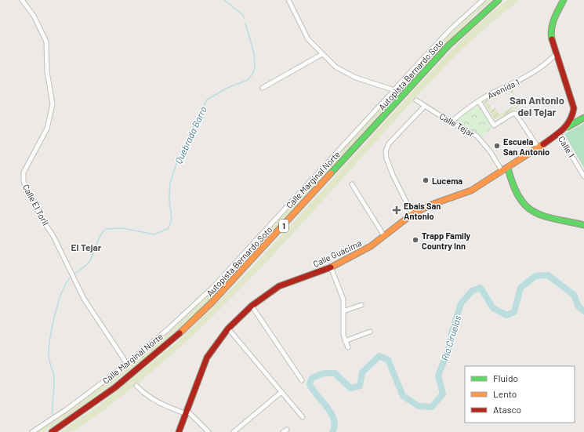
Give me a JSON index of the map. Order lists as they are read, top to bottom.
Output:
{
  "streets": {
    "main road": ["Autopista Bernardo Soto", "1", "Calle Guácima"],
    "street": [
      "Avenida 1",
      "Calle Tejar",
      "Calle 1",
      "Calle Marginal Norte",
      "Calle El Toril"
    ]
  },
  "crossings": [
    ["Avenida 1", "Calle Tejar"],
    ["Calle Tejar", "Calle Guácima"],
    ["Calle 1", "Calle Guácima"],
    ["Calle Marginal Norte", "Calle El Toril"]
  ],
  "districts": ["San Antonio del Tejar", "El Tejar"],
  "water": ["Quebrada Barro", "Río Ciruelas"],
  "places": {
    "other": ["Escuela San Antonio", "Lucema", "Trapp Family Country Inn"],
    "health": ["Ebais San Antonio"]
  },
  "legend": ["Fluido", "Lento", "Atasco"]
}
